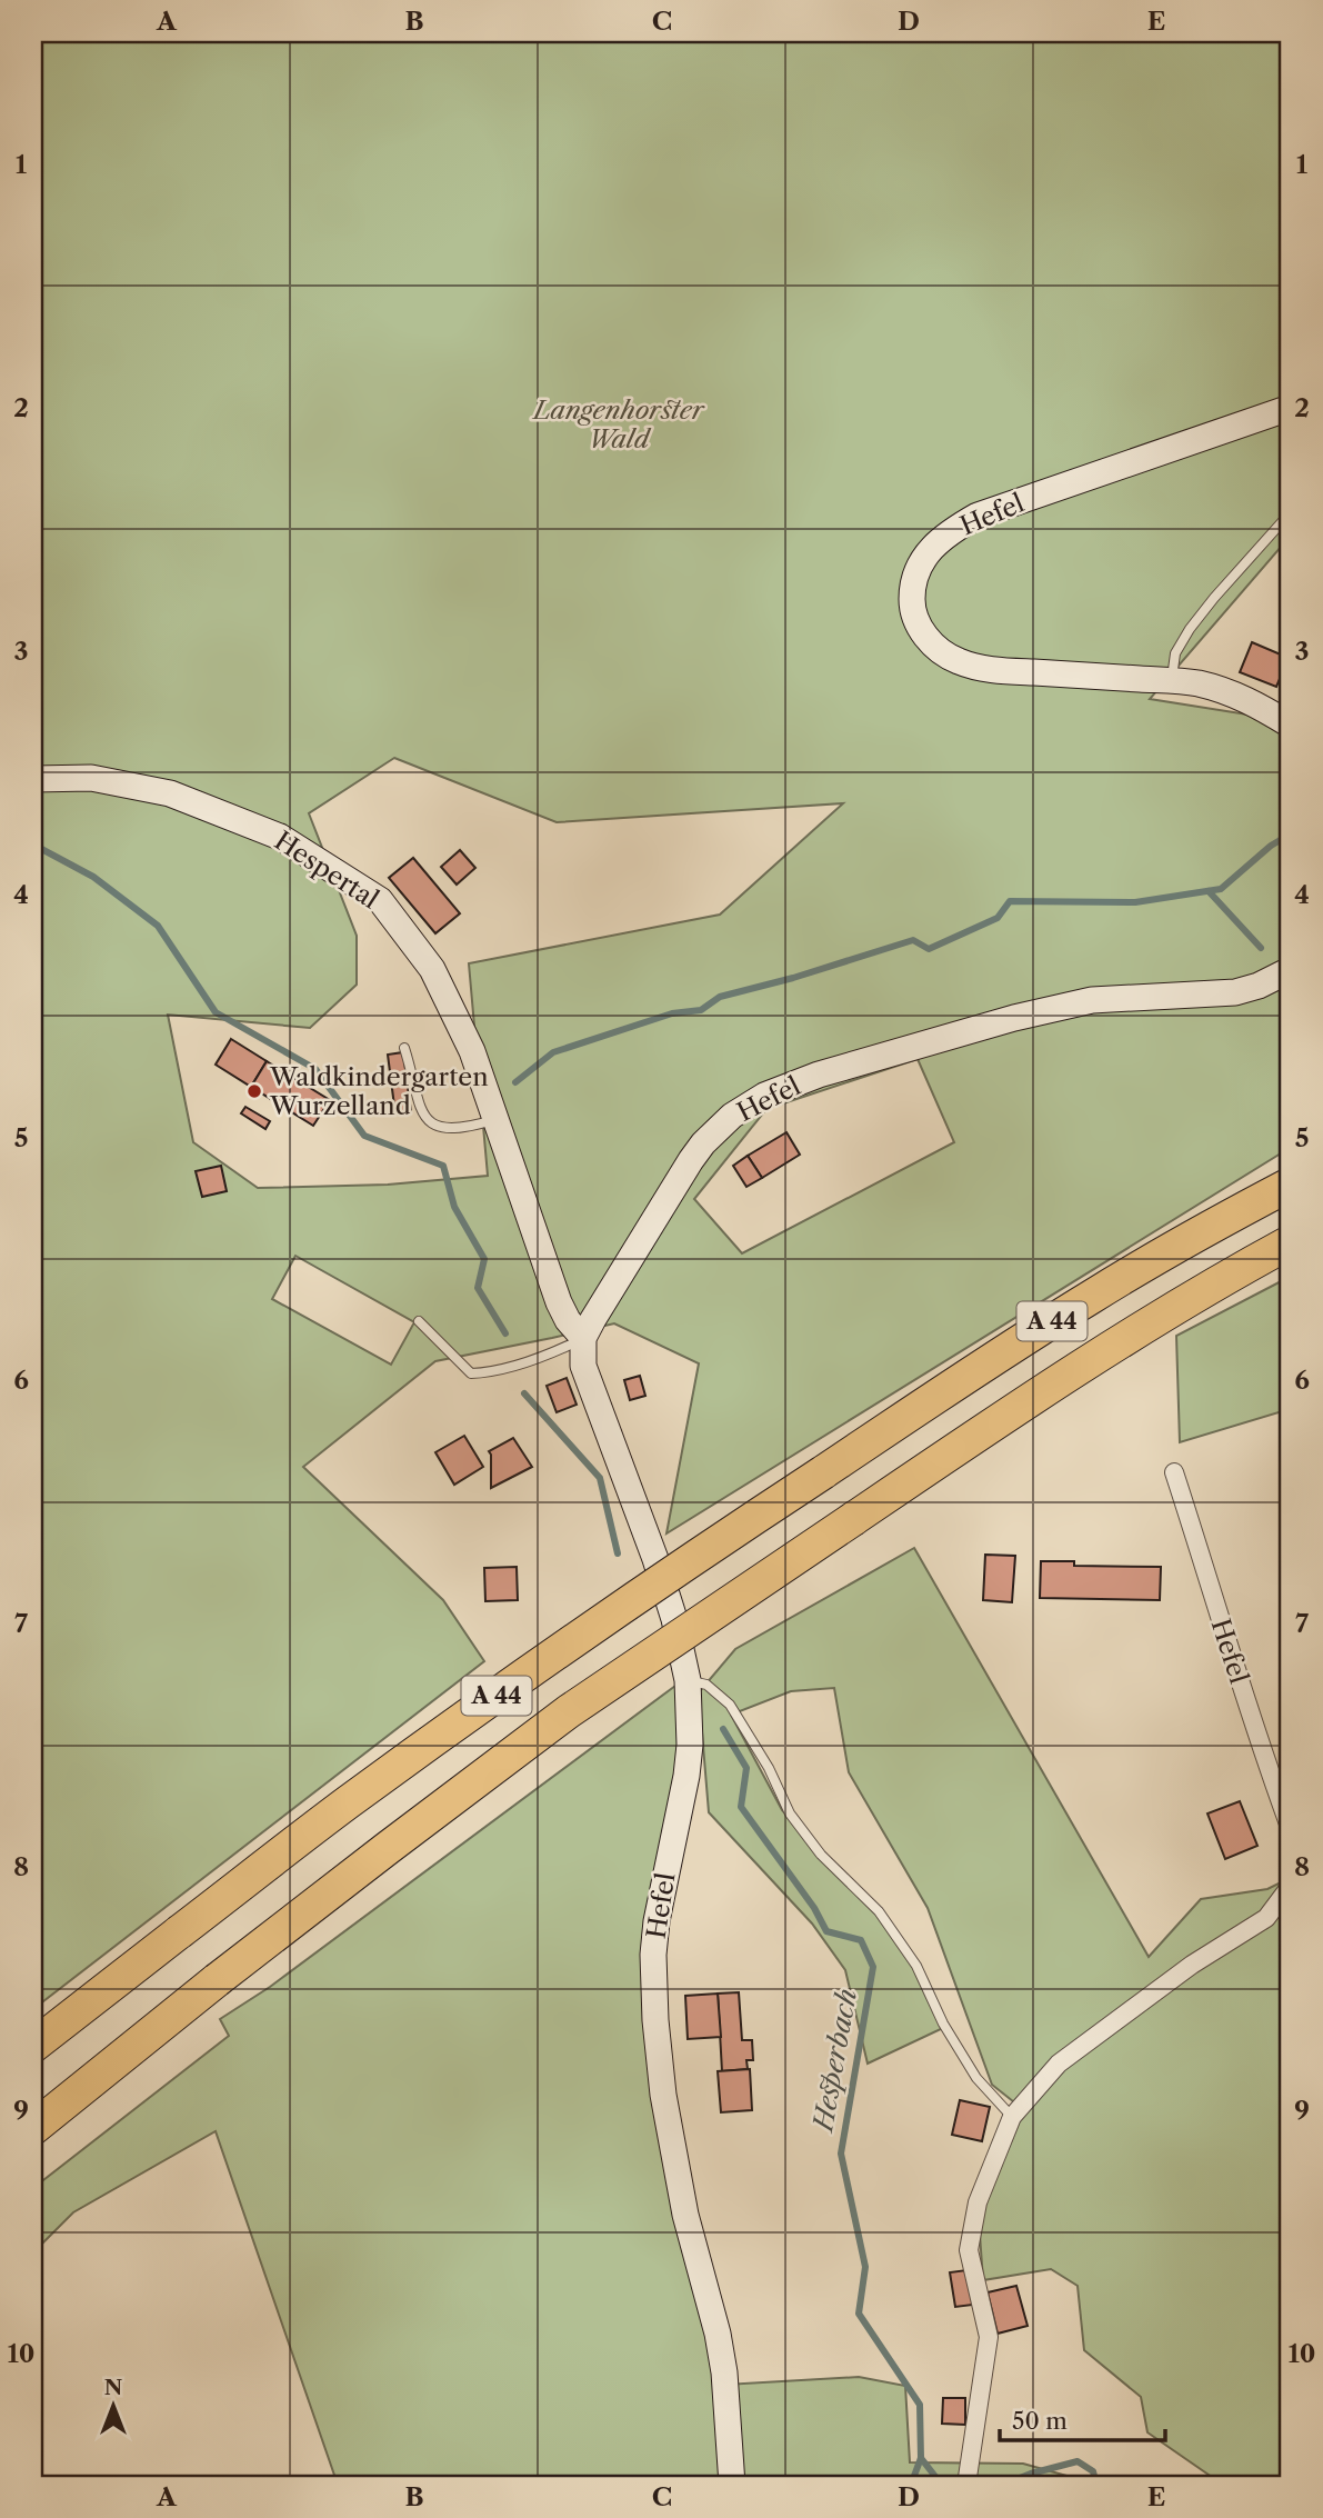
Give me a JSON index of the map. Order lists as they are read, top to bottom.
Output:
{
  "streets": {
    "highway": ["A 44"],
    "main road": ["Hefel", "Hespertal"]
  },
  "crossings": [
    ["Hefel", "Hespertal"]
  ],
  "water": ["Hesperbach"],
  "parks": ["Langenhorster Wald"],
  "places": ["Waldkindergarten Wurzelland"],
  "scale_bar": "50 m",
  "north": "top",
  "grid": {
    "columns": [
      "A",
      "B",
      "C",
      "D",
      "E"
    ],
    "rows": [
      "1",
      "2",
      "3",
      "4",
      "5",
      "6",
      "7",
      "8",
      "9",
      "10"
    ]
  }
}
